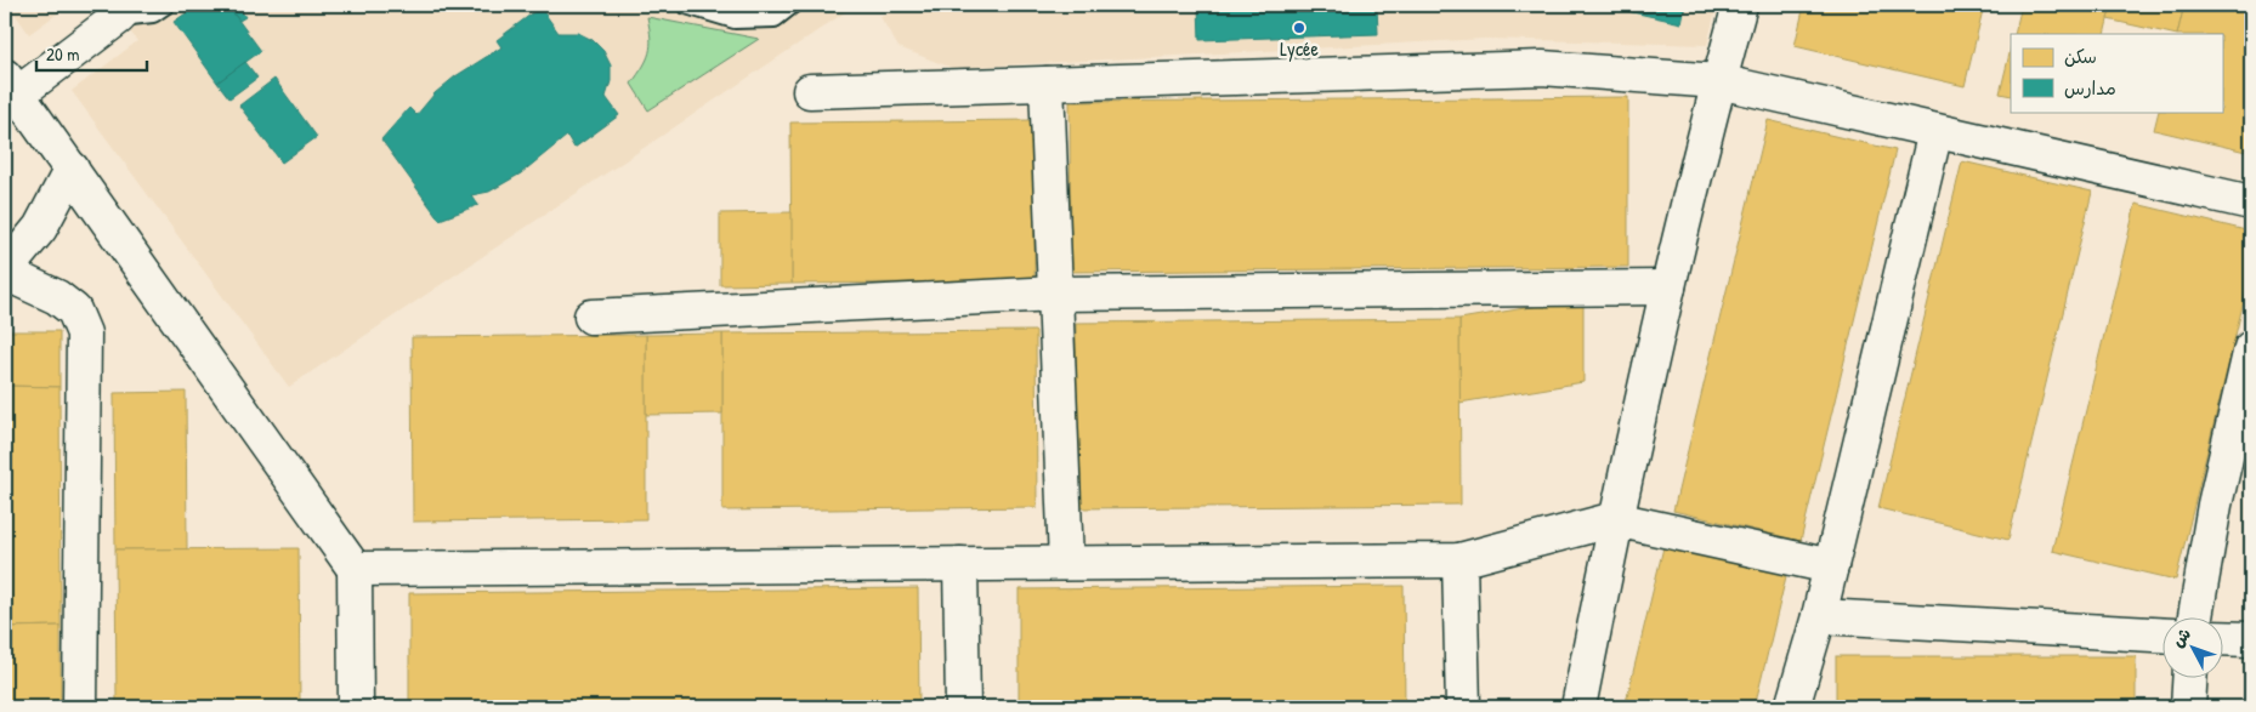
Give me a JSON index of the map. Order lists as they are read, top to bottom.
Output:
{
  "places": ["Lycée"],
  "legend": ["سكن", "مدارس"],
  "scale_bar": "20 m",
  "north": "top left"
}
